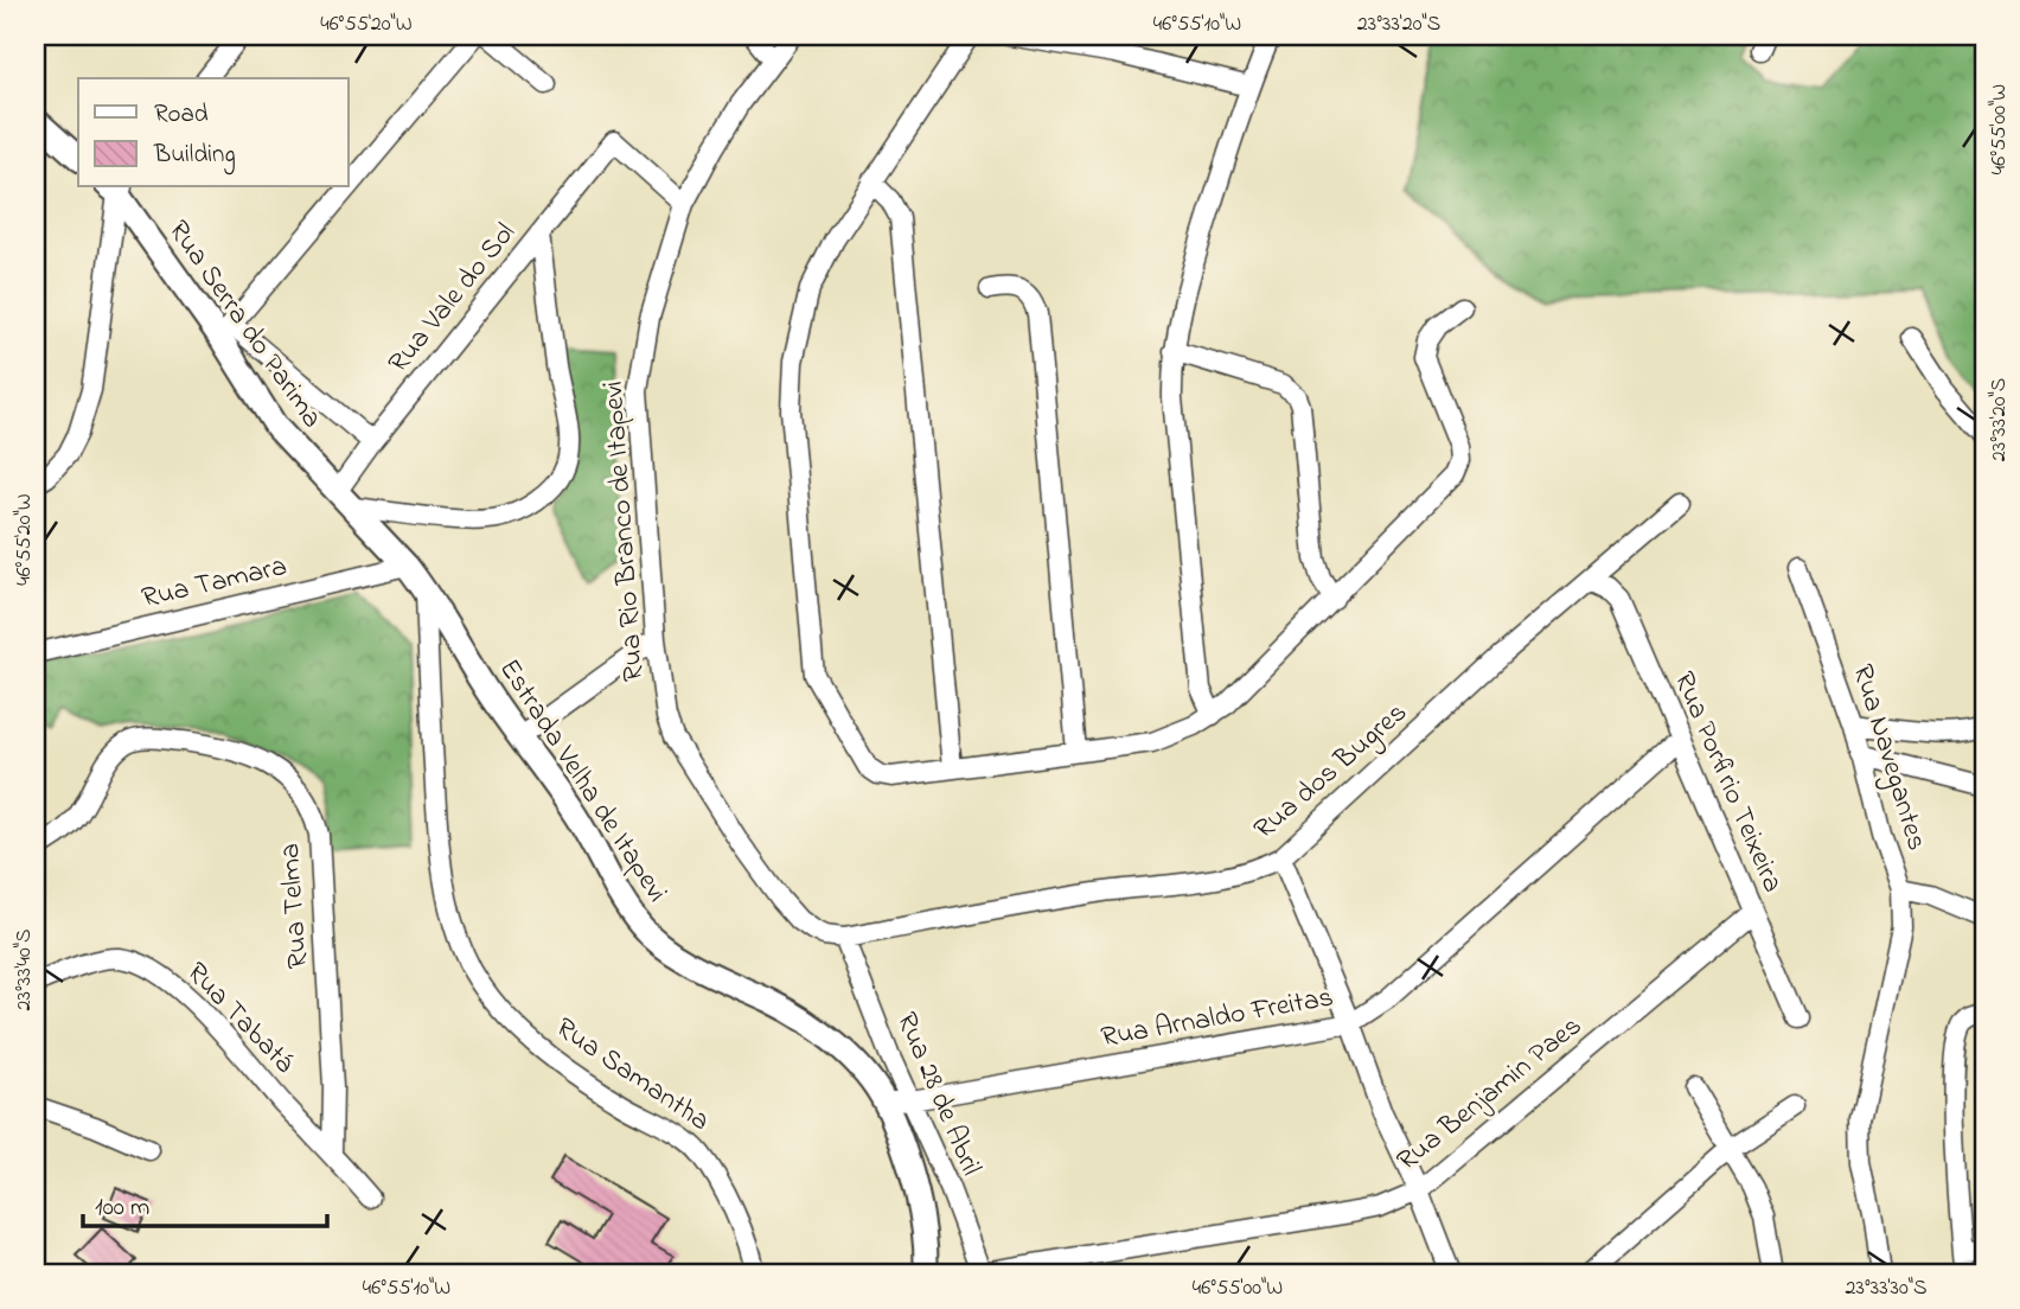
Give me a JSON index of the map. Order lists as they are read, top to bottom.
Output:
{
  "streets": {
    "street": [
      "Rua Vale do Sol",
      "Rua Serra do Parima",
      "Rua Rio Branco de Itapevi",
      "Rua Tamara",
      "Rua Navegantes",
      "Rua dos Bugres",
      "Estrada Velha de Itapevi",
      "Rua Porfirio Teixeira",
      "Rua Telma",
      "Rua Tabatá",
      "Rua Arnaldo Freitas",
      "Rua Samantha",
      "Rua 28 de Abril",
      "Rua Benjamin Paes"
    ]
  },
  "crossings": [
    ["Rua Vale do Sol", "Rua Serra do Parima"],
    ["Rua Vale do Sol", "Rua Rio Branco de Itapevi"],
    ["Rua Serra do Parima", "Rua Tamara"],
    ["Rua Serra do Parima", "Estrada Velha de Itapevi"],
    ["Rua Rio Branco de Itapevi", "Rua dos Bugres"],
    ["Rua Rio Branco de Itapevi", "Rua 28 de Abril"],
    ["Rua Tamara", "Estrada Velha de Itapevi"],
    ["Rua dos Bugres", "Rua Porfirio Teixeira"],
    ["Rua dos Bugres", "Rua 28 de Abril"],
    ["Estrada Velha de Itapevi", "Rua Arnaldo Freitas"],
    ["Estrada Velha de Itapevi", "Rua Samantha"],
    ["Rua Porfirio Teixeira", "Rua Arnaldo Freitas"],
    ["Rua Porfirio Teixeira", "Rua Benjamin Paes"],
    ["Rua Telma", "Rua Tabatá"],
    ["Rua Arnaldo Freitas", "Rua 28 de Abril"],
    ["Rua 28 de Abril", "Rua Benjamin Paes"]
  ],
  "legend": ["Road", "Building"],
  "scale_bar": "100 m",
  "coordinates": [
    "46°55'20\"W",
    "46°55'10\"W",
    "23°33'20\"S",
    "46°55'00\"W",
    "23°33'40\"S",
    "23°33'30\"S"
  ]
}
